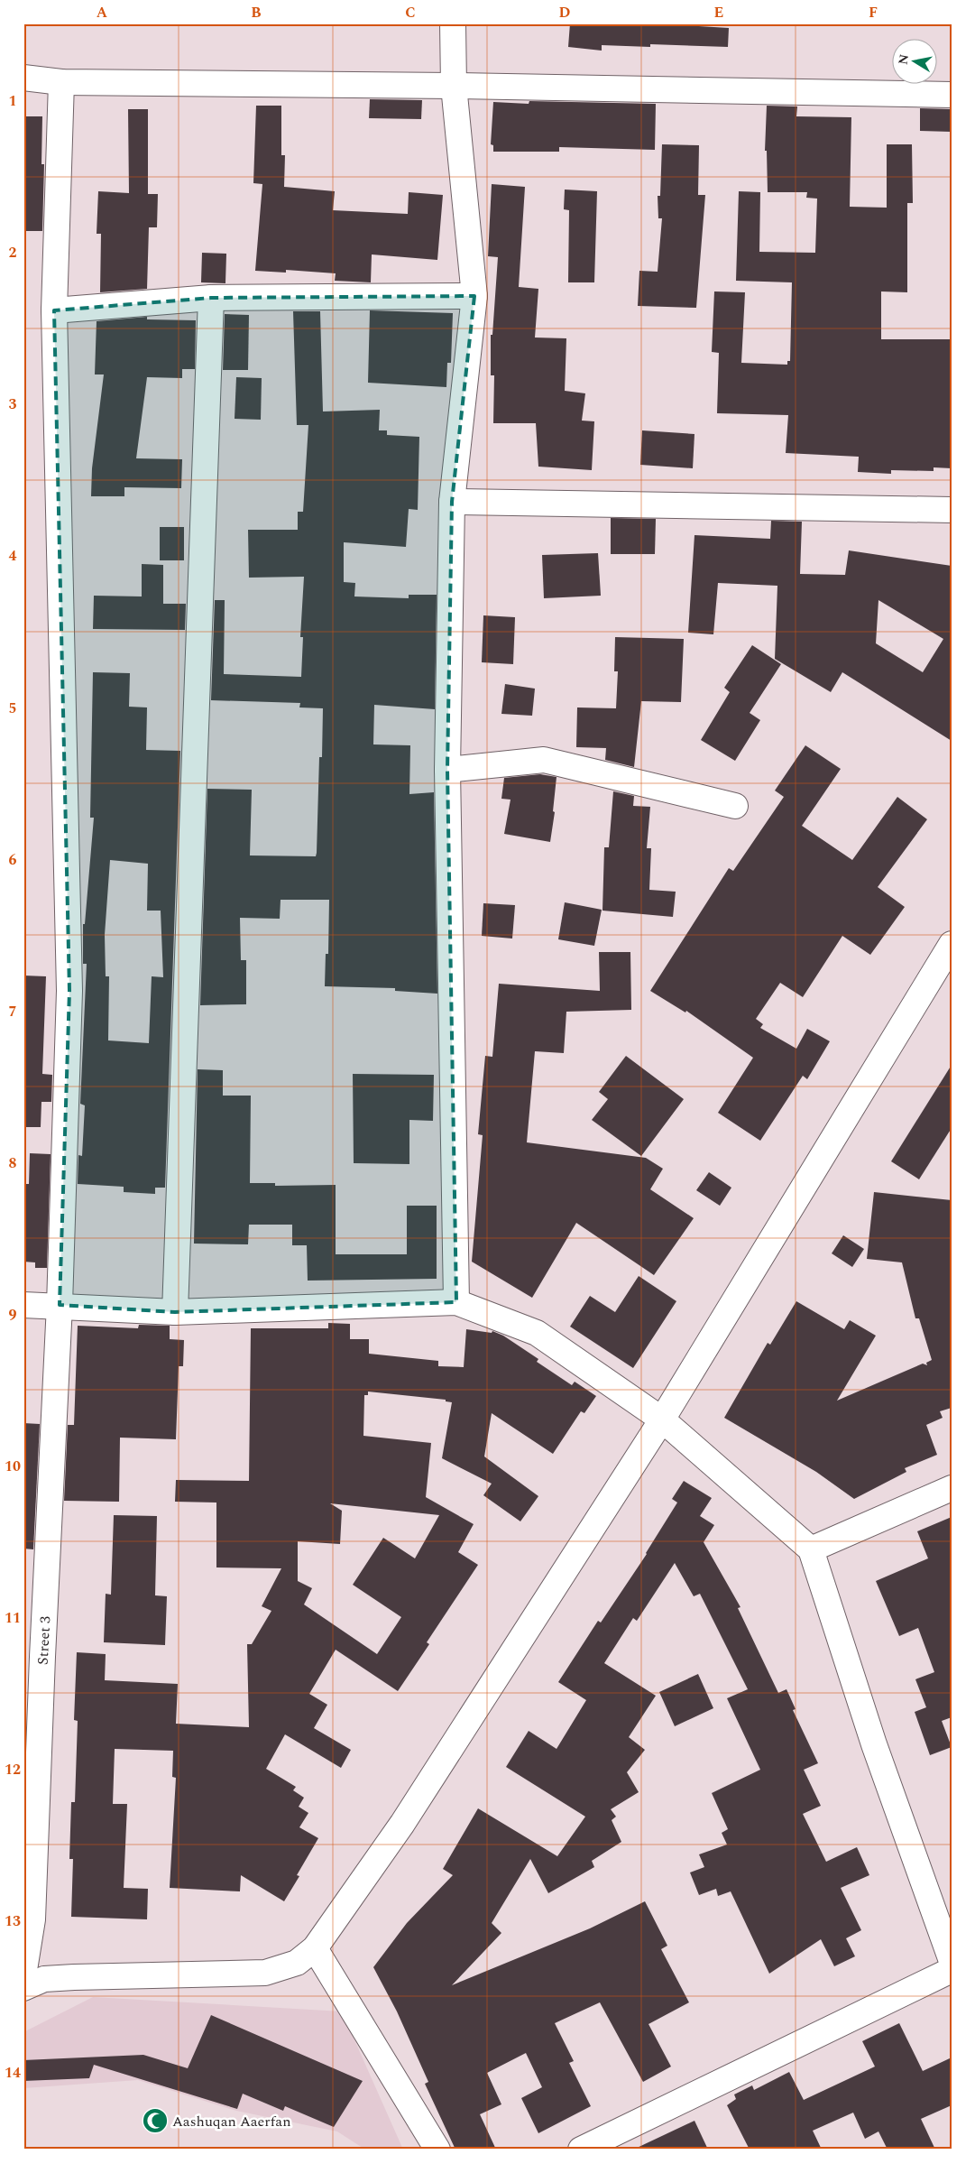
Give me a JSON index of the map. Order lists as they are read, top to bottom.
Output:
{
  "streets": {
    "street": ["Street 3"]
  },
  "places": {
    "mosque": ["Aashuqan Aaerfan"]
  },
  "north": "left",
  "grid": {
    "columns": [
      "A",
      "B",
      "C",
      "D",
      "E",
      "F"
    ],
    "rows": [
      "1",
      "2",
      "3",
      "4",
      "5",
      "6",
      "7",
      "8",
      "9",
      "10",
      "11",
      "12",
      "13",
      "14"
    ]
  }
}
